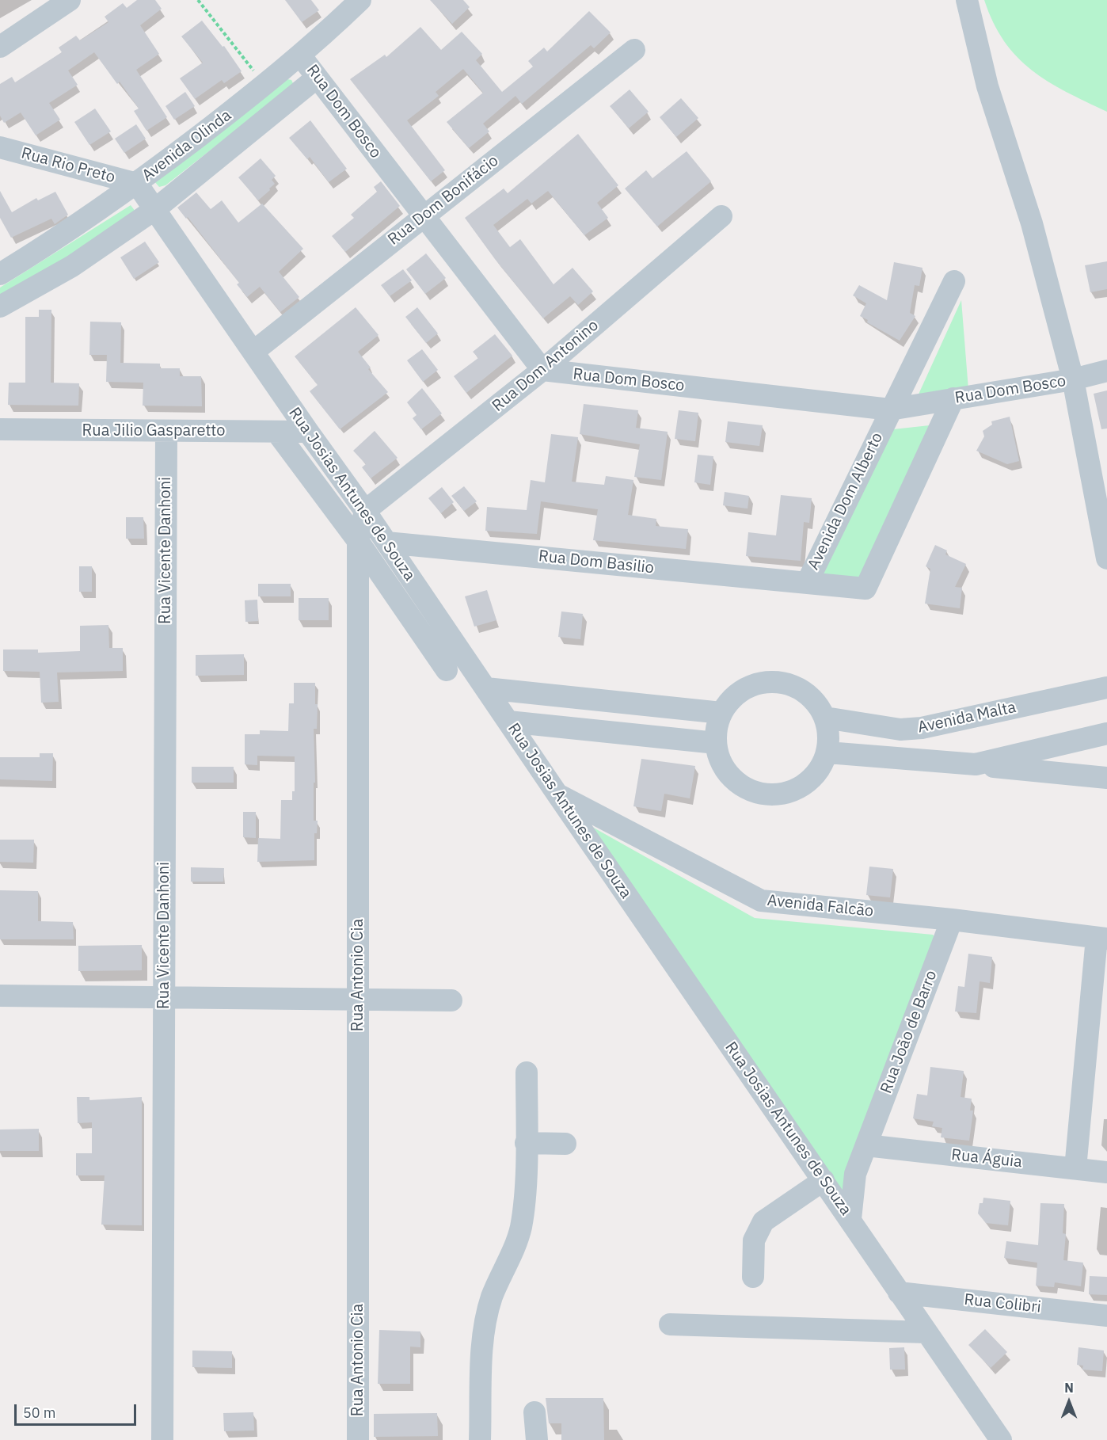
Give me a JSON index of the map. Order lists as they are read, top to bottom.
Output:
{
  "streets": {
    "street": [
      "Rua Dom Bosco",
      "Avenida Olinda",
      "Rua Rio Preto",
      "Rua Dom Bonifácio",
      "Rua Dom Antonino",
      "Rua Jilio Gasparetto",
      "Rua Josias Antunes de Souza",
      "Avenida Dom Alberto",
      "Rua Vicente Danhoni",
      "Rua Dom Basilio",
      "Avenida Malta",
      "Avenida Falcão",
      "Rua Antonio Cia",
      "Rua João de Barro",
      "Rua Águia",
      "Rua Colibri"
    ]
  },
  "crossings": [
    ["Rua Dom Bosco", "Avenida Olinda"],
    ["Rua Dom Bosco", "Rua Dom Bonifácio"],
    ["Rua Dom Bosco", "Rua Dom Antonino"],
    ["Rua Dom Bosco", "Avenida Dom Alberto"],
    ["Avenida Olinda", "Rua Rio Preto"],
    ["Avenida Olinda", "Rua Josias Antunes de Souza"],
    ["Rua Rio Preto", "Rua Josias Antunes de Souza"],
    ["Rua Dom Bonifácio", "Rua Josias Antunes de Souza"],
    ["Rua Dom Antonino", "Rua Josias Antunes de Souza"],
    ["Rua Dom Antonino", "Rua Antonio Cia"],
    ["Rua Jilio Gasparetto", "Rua Josias Antunes de Souza"],
    ["Rua Jilio Gasparetto", "Rua Vicente Danhoni"],
    ["Rua Josias Antunes de Souza", "Rua Dom Basilio"],
    ["Rua Josias Antunes de Souza", "Avenida Falcão"],
    ["Rua Josias Antunes de Souza", "Rua Antonio Cia"],
    ["Rua Josias Antunes de Souza", "Rua João de Barro"],
    ["Rua Josias Antunes de Souza", "Rua Colibri"],
    ["Avenida Dom Alberto", "Rua Dom Basilio"],
    ["Avenida Falcão", "Rua João de Barro"],
    ["Rua João de Barro", "Rua Águia"]
  ],
  "scale_bar": "50 m",
  "north": "top"
}
